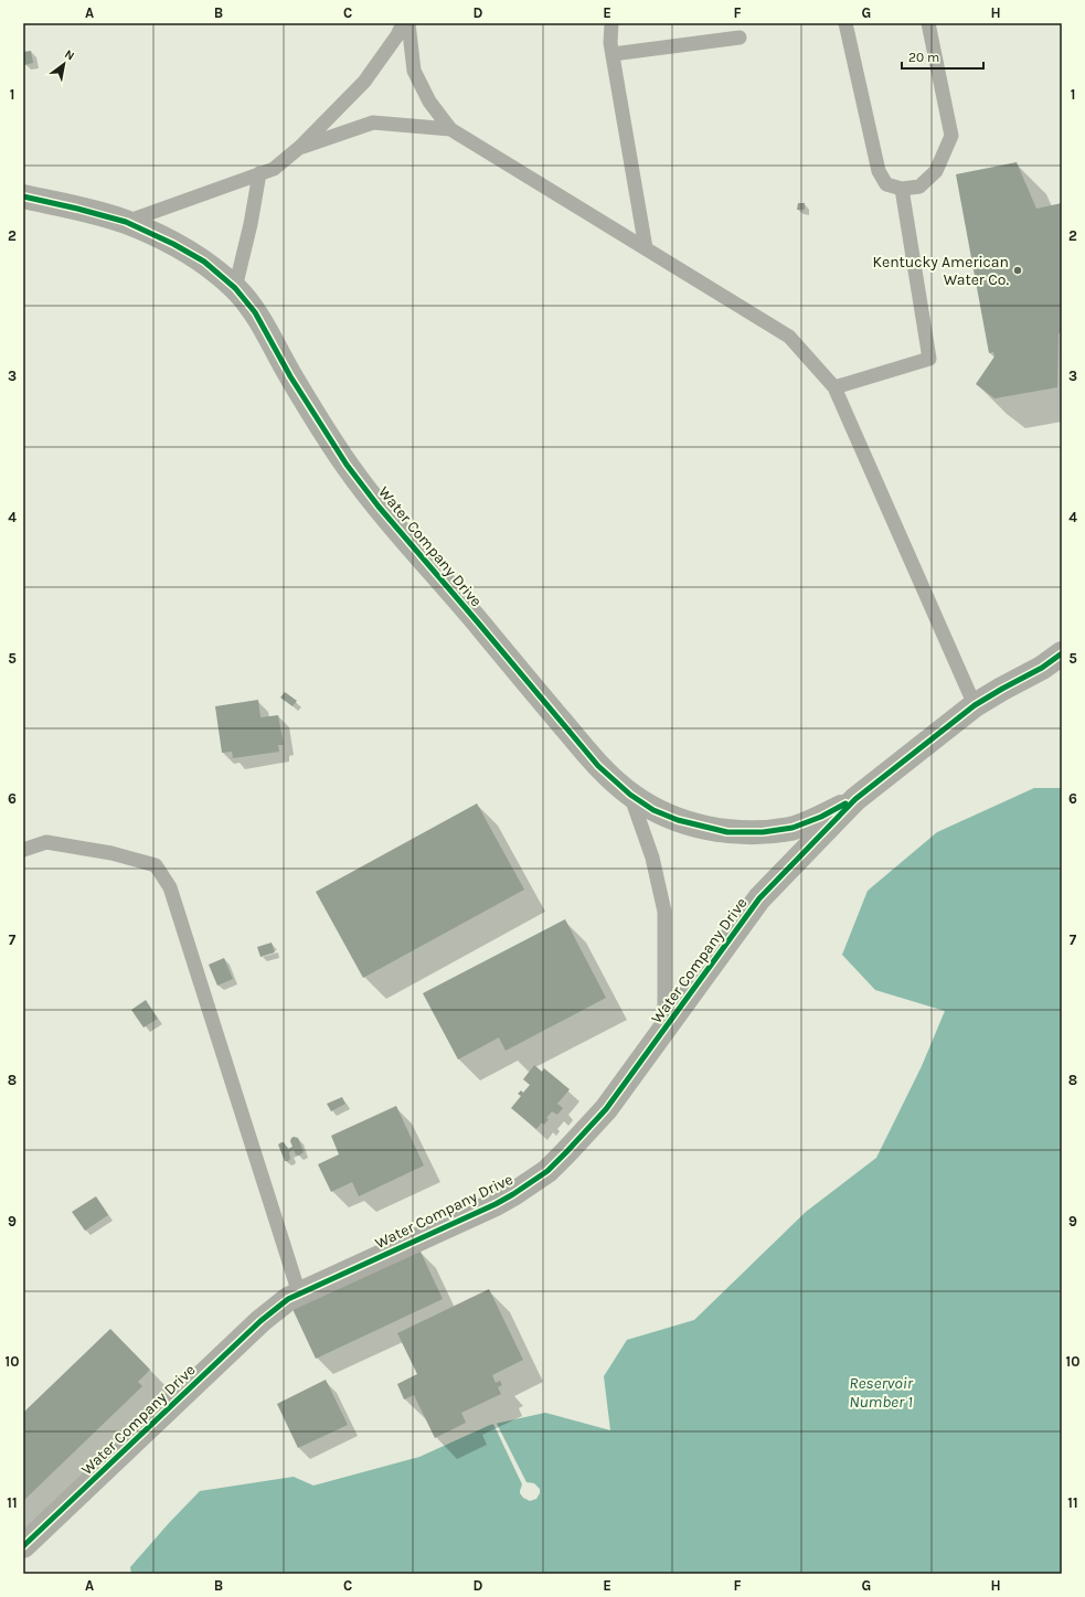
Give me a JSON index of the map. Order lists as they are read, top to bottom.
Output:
{
  "streets": {
    "street": ["Water Company Drive"]
  },
  "water": ["Reservoir Number 1"],
  "places": ["Kentucky American Water Co."],
  "scale_bar": "20 m",
  "north": "top right",
  "grid": {
    "columns": [
      "A",
      "B",
      "C",
      "D",
      "E",
      "F",
      "G",
      "H"
    ],
    "rows": [
      "1",
      "2",
      "3",
      "4",
      "5",
      "6",
      "7",
      "8",
      "9",
      "10",
      "11"
    ]
  }
}
